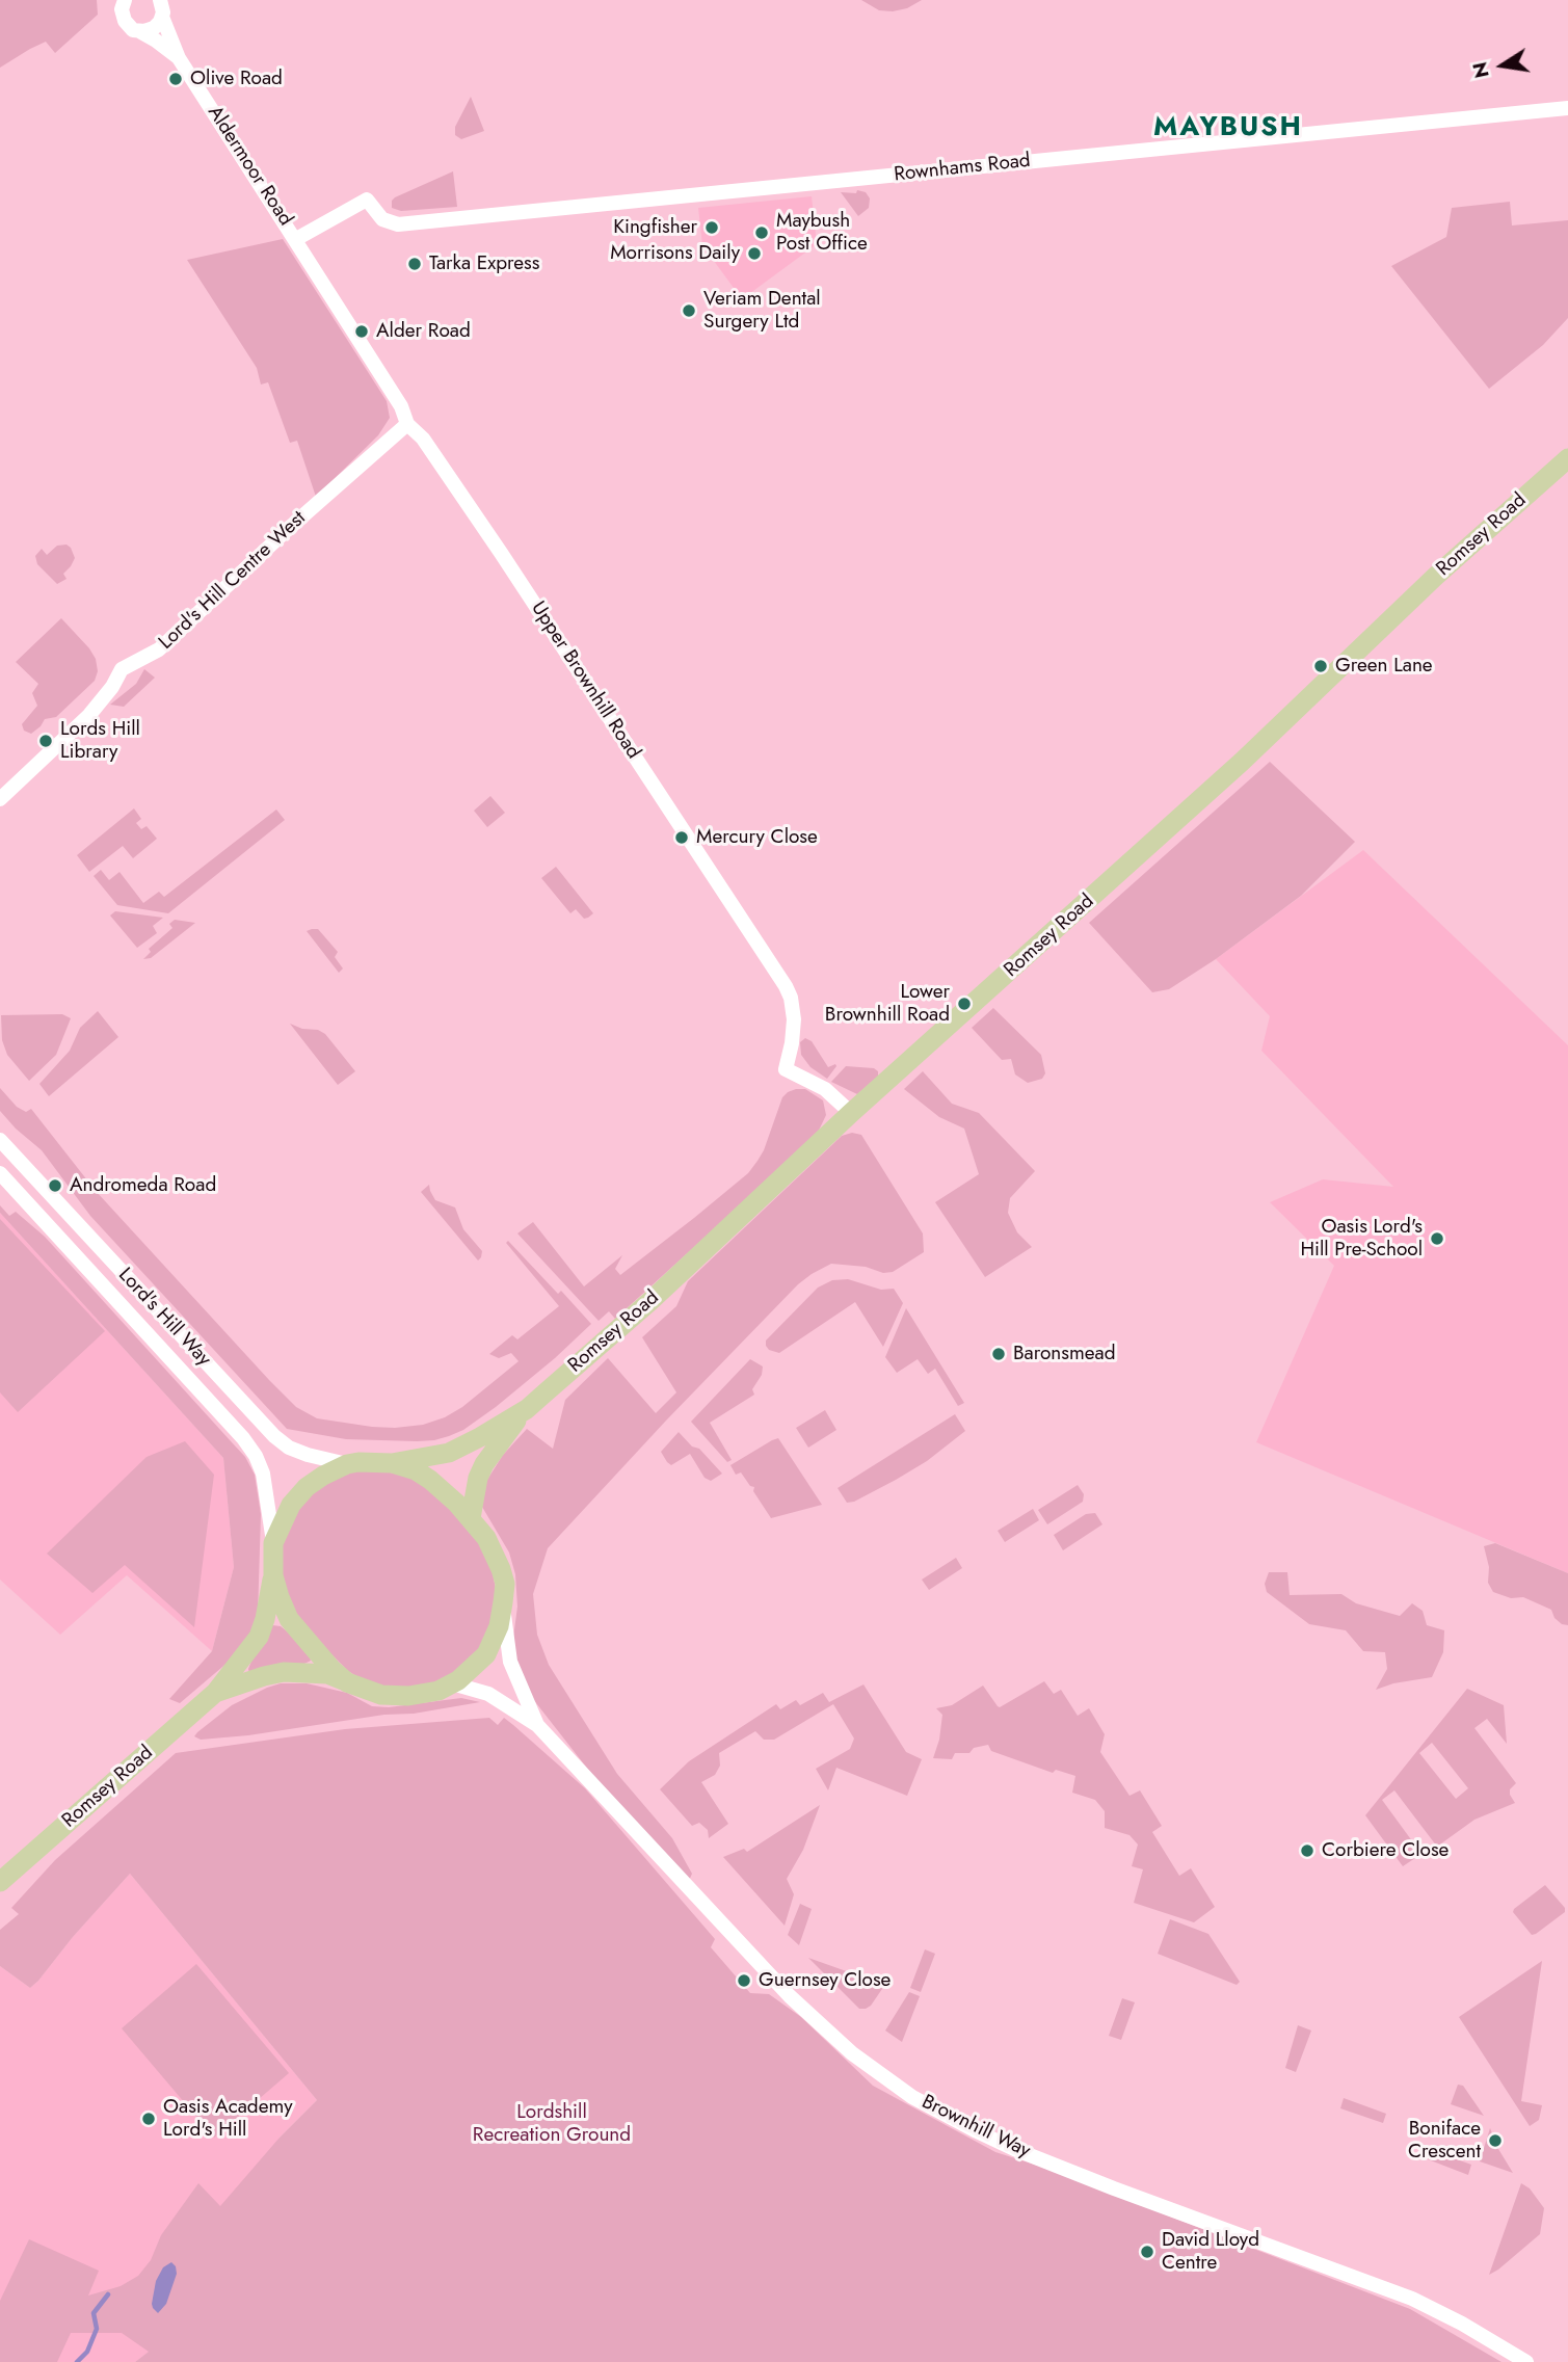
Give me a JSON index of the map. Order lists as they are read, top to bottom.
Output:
{
  "streets": {
    "main road": ["Romsey Road"],
    "street": [
      "Aldermoor Road",
      "Rownhams Road",
      "Lord's Hill Centre West",
      "Upper Brownhill Road",
      "Lord's Hill Way",
      "Brownhill Way"
    ]
  },
  "crossings": [
    ["Aldermoor Road", "Rownhams Road"],
    ["Aldermoor Road", "Upper Brownhill Road"],
    ["Rownhams Road", "Upper Brownhill Road"],
    ["Romsey Road", "Upper Brownhill Road"],
    ["Romsey Road", "Lord's Hill Way"],
    ["Romsey Road", "Brownhill Way"],
    ["Lord's Hill Centre West", "Upper Brownhill Road"],
    ["Lord's Hill Way", "Brownhill Way"]
  ],
  "districts": ["MAYBUSH"],
  "parks": ["Lordshill Recreation Ground"],
  "places": [
    "Olive Road",
    "Kingfisher",
    "Maybush Post Office",
    "Morrisons Daily",
    "Tarka Express",
    "Veriam Dental Surgery Ltd",
    "Alder Road",
    "Green Lane",
    "Lords Hill Library",
    "Mercury Close",
    "Lower Brownhill Road",
    "Andromeda Road",
    "Oasis Lord's Hill Pre-School",
    "Baronsmead",
    "Corbiere Close",
    "Guernsey Close",
    "Oasis Academy Lord's Hill",
    "Boniface Crescent",
    "David Lloyd Centre"
  ],
  "north": "left"
}
